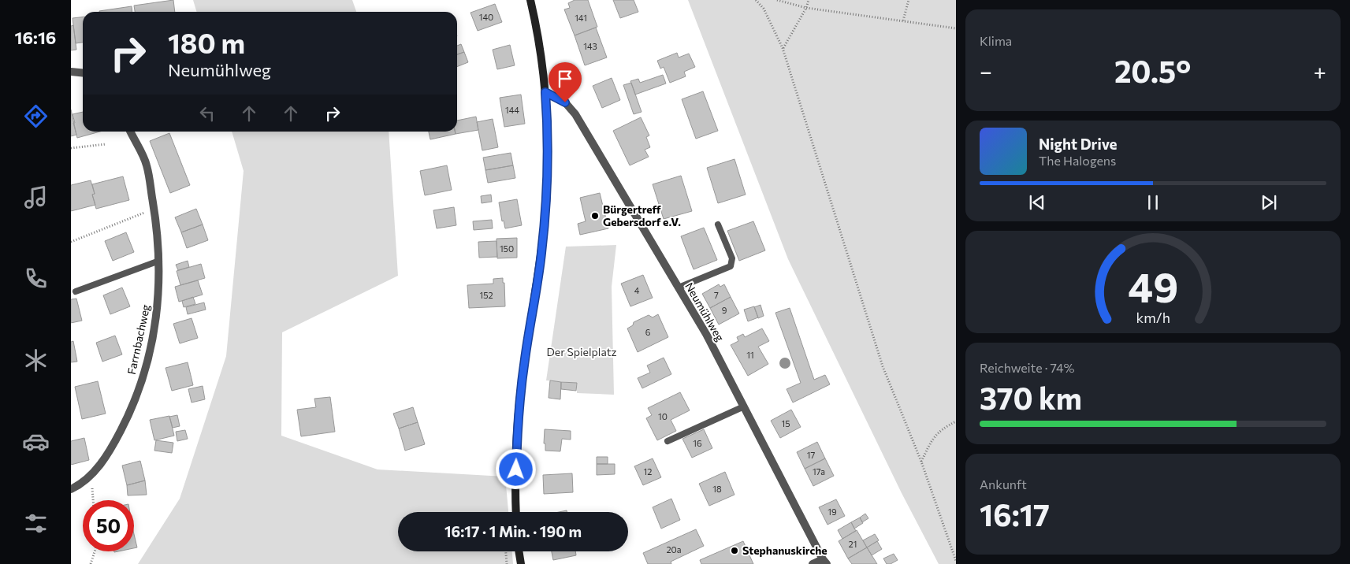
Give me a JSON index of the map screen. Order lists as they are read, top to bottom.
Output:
{
  "streets": {
    "street": ["Neumühlweg", "Farrnbachweg"]
  },
  "parks": ["Der Spielplatz"],
  "places": ["Bürgertreff Gebersdorf e.V.", "Stephanuskirche"],
  "house_numbers": [
    "140",
    "141",
    "143",
    "144",
    "150",
    "4",
    "152",
    "7",
    "9",
    "6",
    "11",
    "10",
    "15",
    "16",
    "17",
    "12",
    "17a",
    "18",
    "19",
    "21",
    "20a"
  ],
  "page": {
    "tabs": "16:16",
    "tile": [
      "Klima",
      ["Reichweite · 74%", "370 km"],
      ["Ankunft", "16:17"]
    ],
    "turn": ["180 m", "Neumühlweg"],
    "heat": ["−", "20.5°", "+"],
    "song": ["Night Drive", "The Halogens"],
    "limit": "50",
    "trip": "16:17 · 1 Min. · 190 m",
    "gauge": ["49", "km/h"]
  }
}
